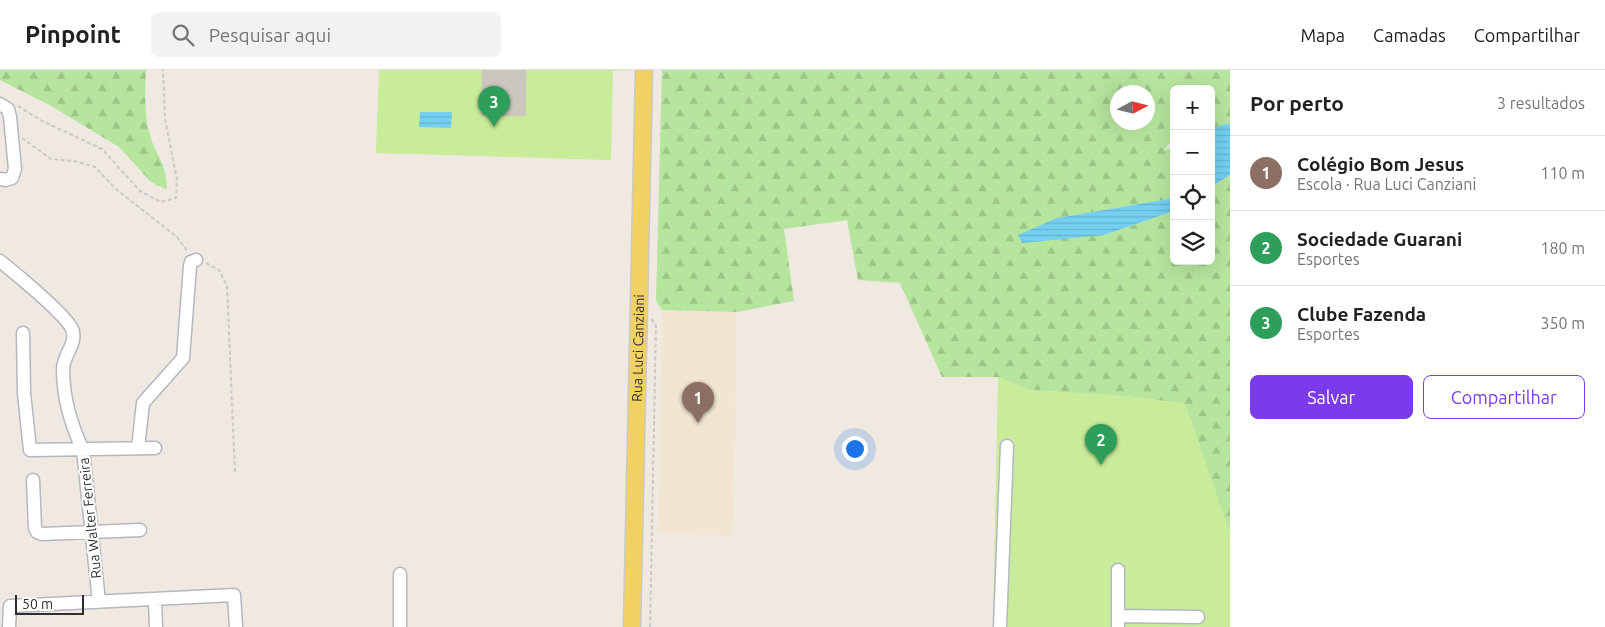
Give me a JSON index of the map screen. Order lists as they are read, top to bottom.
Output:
{
  "streets": {
    "main road": ["Rua Luci Canziani"],
    "street": ["Rua Walter Ferreira"]
  },
  "scale_bar": "50 m",
  "north": "right",
  "page": {
    "header": "Pinpoint",
    "search": "Pesquisar aqui",
    "nav": ["Mapa", "Camadas", "Compartilhar"],
    "heading": ["Por perto", "3 resultados"],
    "map_buttons": ["+", "−"],
    "pins": ["3", "1", "2"],
    "list": [
      {
        "mark": "1",
        "name": "Colégio Bom Jesus",
        "note": "Escola · Rua Luci Canziani",
        "value": "110 m"
      },
      {
        "mark": "2",
        "name": "Sociedade Guarani",
        "note": "Esportes",
        "value": "180 m"
      },
      {
        "mark": "3",
        "name": "Clube Fazenda",
        "note": "Esportes",
        "value": "350 m"
      }
    ],
    "buttons": ["Salvar", "Compartilhar"],
    "scale": "50 m"
  }
}
